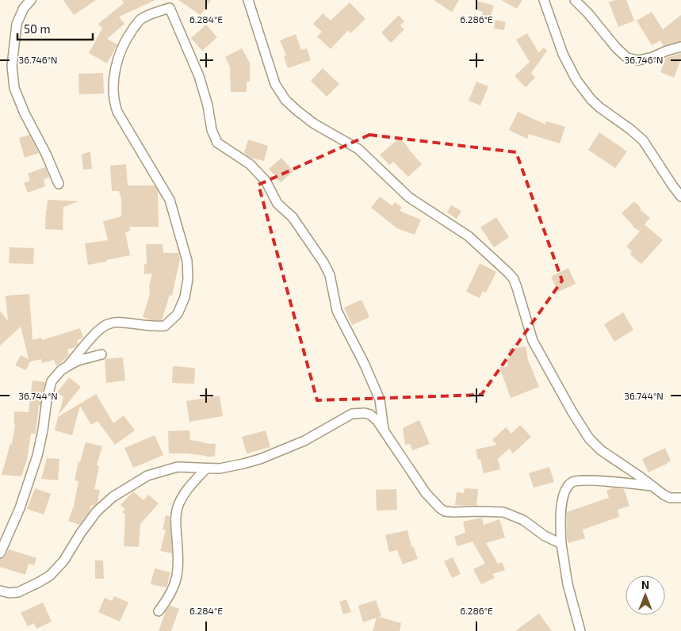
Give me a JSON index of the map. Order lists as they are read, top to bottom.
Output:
{
  "scale_bar": "50 m",
  "north": "top",
  "coordinates": [
    "6.284°E",
    "6.286°E",
    "36.746°N",
    "36.744°N"
  ]
}
